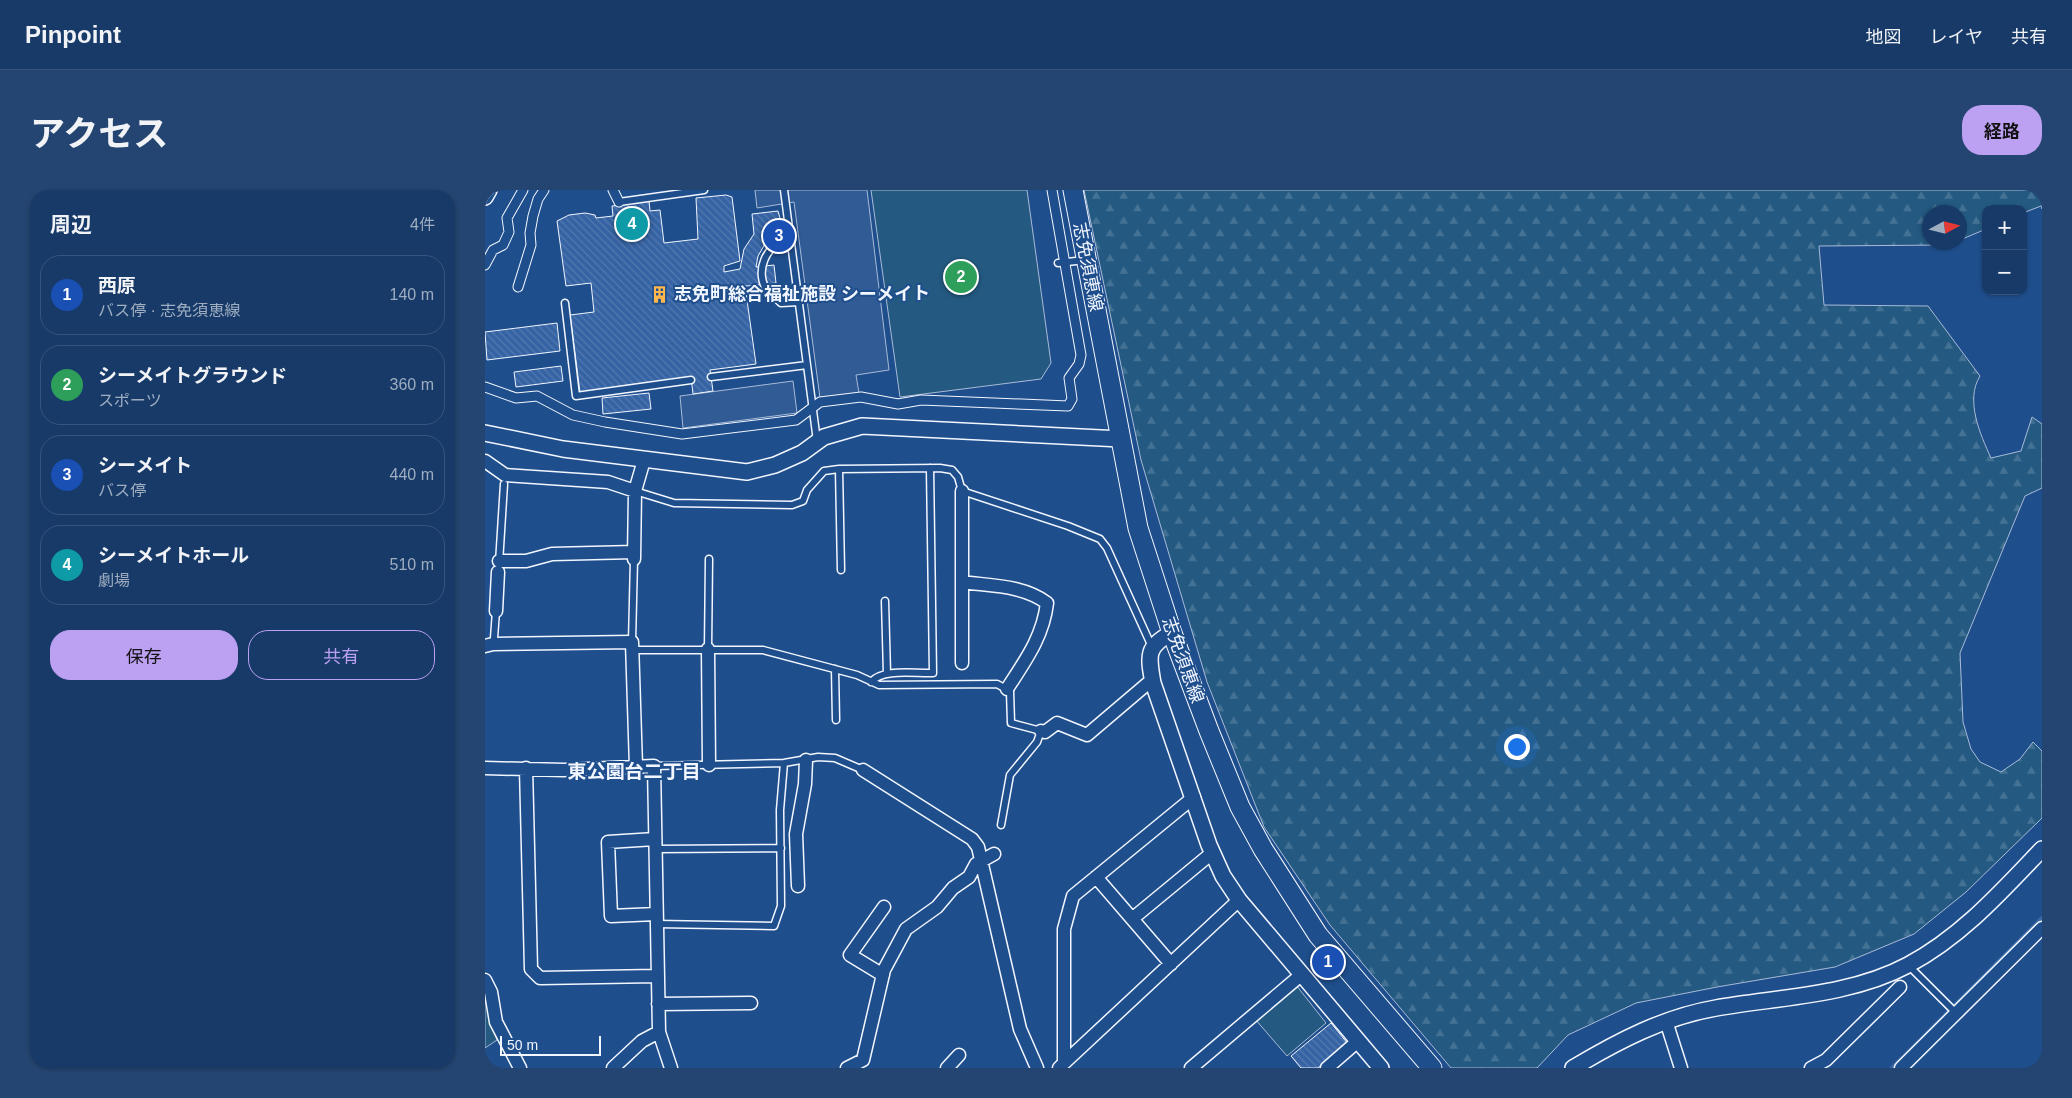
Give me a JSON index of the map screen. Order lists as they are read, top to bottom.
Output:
{
  "streets": {
    "main road": ["志免須恵線"]
  },
  "districts": ["東公園台二丁目"],
  "places": {
    "building": ["志免町総合福祉施設 シーメイト"]
  },
  "scale_bar": "50 m",
  "north": "right",
  "page": {
    "header": "Pinpoint",
    "nav": ["地図", "レイヤ", "共有"],
    "title": "アクセス",
    "buttons": [
      "経路",
      ["保存", "共有"]
    ],
    "heading": ["周辺", "4件"],
    "map_buttons": ["+", "−"],
    "pins": [
      "4",
      "3",
      "2",
      "1"
    ],
    "list": [
      {
        "mark": "1",
        "name": "西原",
        "note": "バス停 · 志免須恵線",
        "value": "140 m"
      },
      {
        "mark": "2",
        "name": "シーメイトグラウンド",
        "note": "スポーツ",
        "value": "360 m"
      },
      {
        "mark": "3",
        "name": "シーメイト",
        "note": "バス停",
        "value": "440 m"
      },
      {
        "mark": "4",
        "name": "シーメイトホール",
        "note": "劇場",
        "value": "510 m"
      }
    ],
    "scale": "50 m"
  }
}
